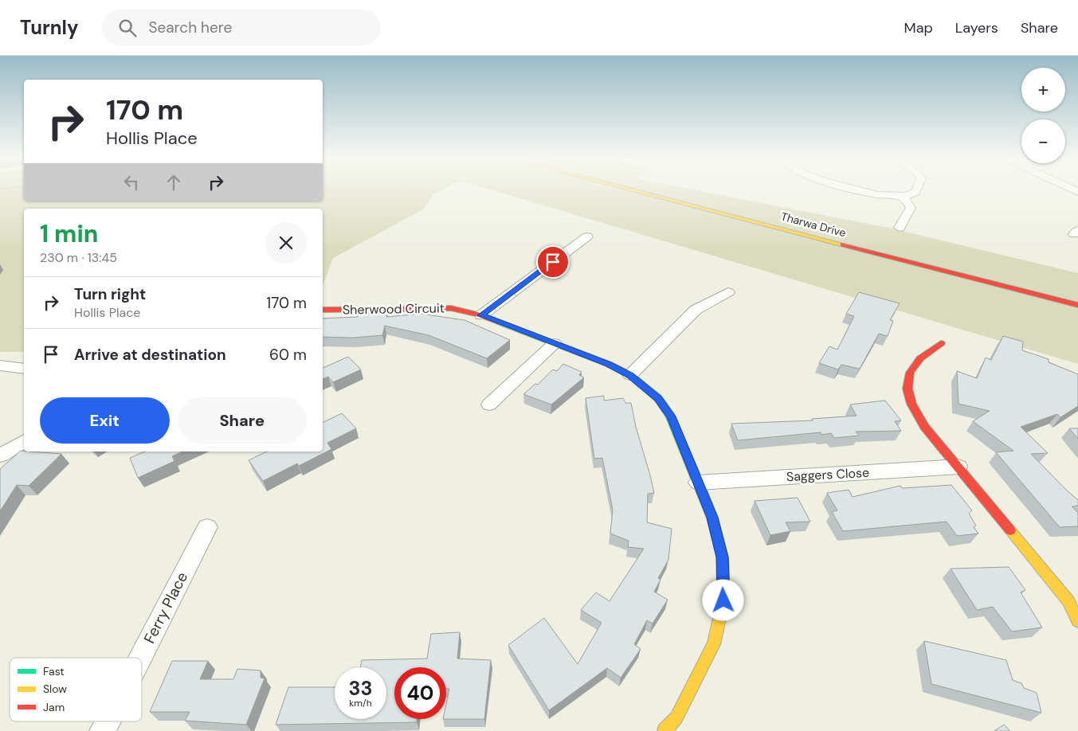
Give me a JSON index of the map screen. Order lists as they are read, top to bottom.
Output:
{
  "streets": {
    "street": [
      "Tharwa Drive",
      "Sherwood Circuit",
      "Saggers Close",
      "Ferry Place"
    ]
  },
  "crossings": [
    ["Sherwood Circuit", "Saggers Close"]
  ],
  "legend": ["Fast", "Slow", "Jam"],
  "page": {
    "header": "Turnly",
    "search": "Search here",
    "nav": ["Map", "Layers", "Share"],
    "map_buttons": ["+", "−"],
    "turn": ["170 m", "Hollis Place"],
    "heading": ["1 min", "230 m · 13:45"],
    "list": [
      {
        "name": "Turn right",
        "note": "Hollis Place",
        "value": "170 m"
      },
      {
        "name": "Arrive at destination",
        "value": "60 m"
      }
    ],
    "buttons": ["Exit", "Share"],
    "speed": "33 km/h",
    "limit": "40"
  }
}
